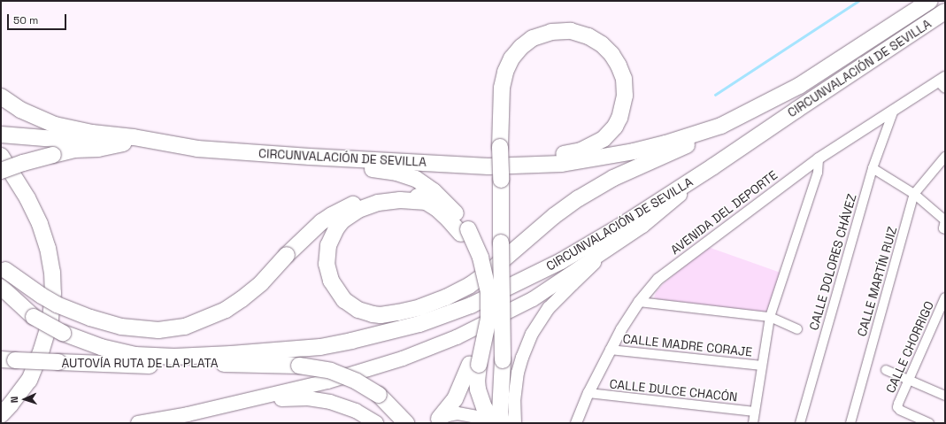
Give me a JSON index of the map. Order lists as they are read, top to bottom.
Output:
{
  "streets": {
    "highway": ["CIRCUNVALACIÓN DE SEVILLA", "AUTOVÍA RUTA DE LA PLATA"],
    "street": [
      "AVENIDA DEL DEPORTE",
      "CALLE DOLORES CHÁVEZ",
      "CALLE MARTÍN RUIZ",
      "CALLE MADRE CORAJE",
      "CALLE CHORRIGO",
      "CALLE DULCE CHACÓN"
    ]
  },
  "crossings": [
    ["CIRCUNVALACIÓN DE SEVILLA", "AUTOVÍA RUTA DE LA PLATA"],
    ["AVENIDA DEL DEPORTE", "CALLE DOLORES CHÁVEZ"],
    ["AVENIDA DEL DEPORTE", "CALLE MADRE CORAJE"],
    ["AVENIDA DEL DEPORTE", "CALLE DULCE CHACÓN"]
  ],
  "scale_bar": "50 m",
  "north": "left"
}
